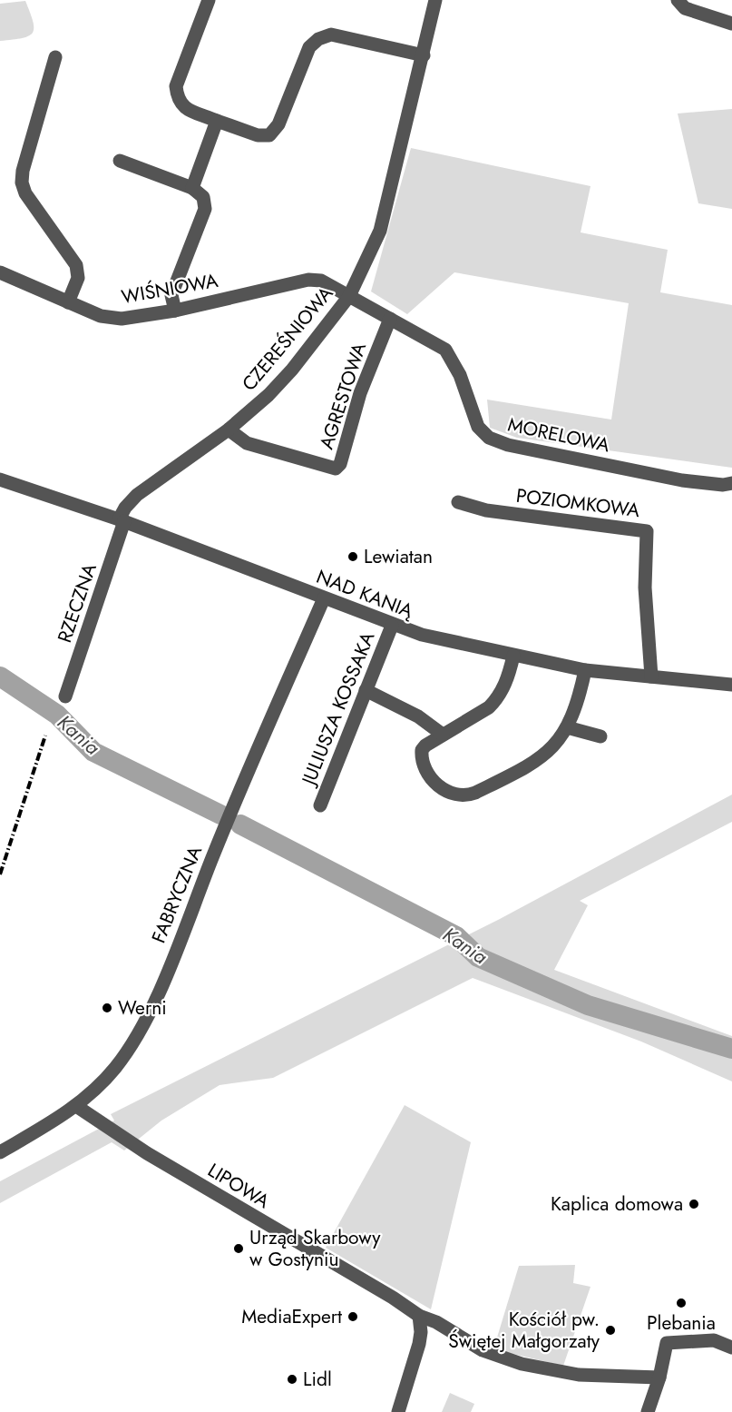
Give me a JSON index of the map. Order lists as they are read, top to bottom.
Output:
{
  "streets": {
    "street": [
      "WIŚNIOWA",
      "CZEREŚNIOWA",
      "AGRESTOWA",
      "MORELOWA",
      "POZIOMKOWA",
      "NAD KANIĄ",
      "RZECZNA",
      "JULIUSZA KOSSAKA",
      "FABRYCZNA",
      "LIPOWA"
    ]
  },
  "crossings": [
    ["WIŚNIOWA", "CZEREŚNIOWA"],
    ["WIŚNIOWA", "MORELOWA"],
    ["CZEREŚNIOWA", "AGRESTOWA"],
    ["CZEREŚNIOWA", "MORELOWA"],
    ["CZEREŚNIOWA", "NAD KANIĄ"],
    ["CZEREŚNIOWA", "RZECZNA"],
    ["AGRESTOWA", "MORELOWA"],
    ["POZIOMKOWA", "NAD KANIĄ"],
    ["NAD KANIĄ", "RZECZNA"],
    ["NAD KANIĄ", "JULIUSZA KOSSAKA"],
    ["NAD KANIĄ", "FABRYCZNA"],
    ["FABRYCZNA", "LIPOWA"]
  ],
  "water": ["Kania"],
  "places": [
    "Lewiatan",
    "Werni",
    "Kaplica domowa",
    "Urząd Skarbowy w Gostyniu",
    "Plebania",
    "MediaExpert",
    "Kościół pw. Świętej Małgorzaty",
    "Lidl"
  ]
}
